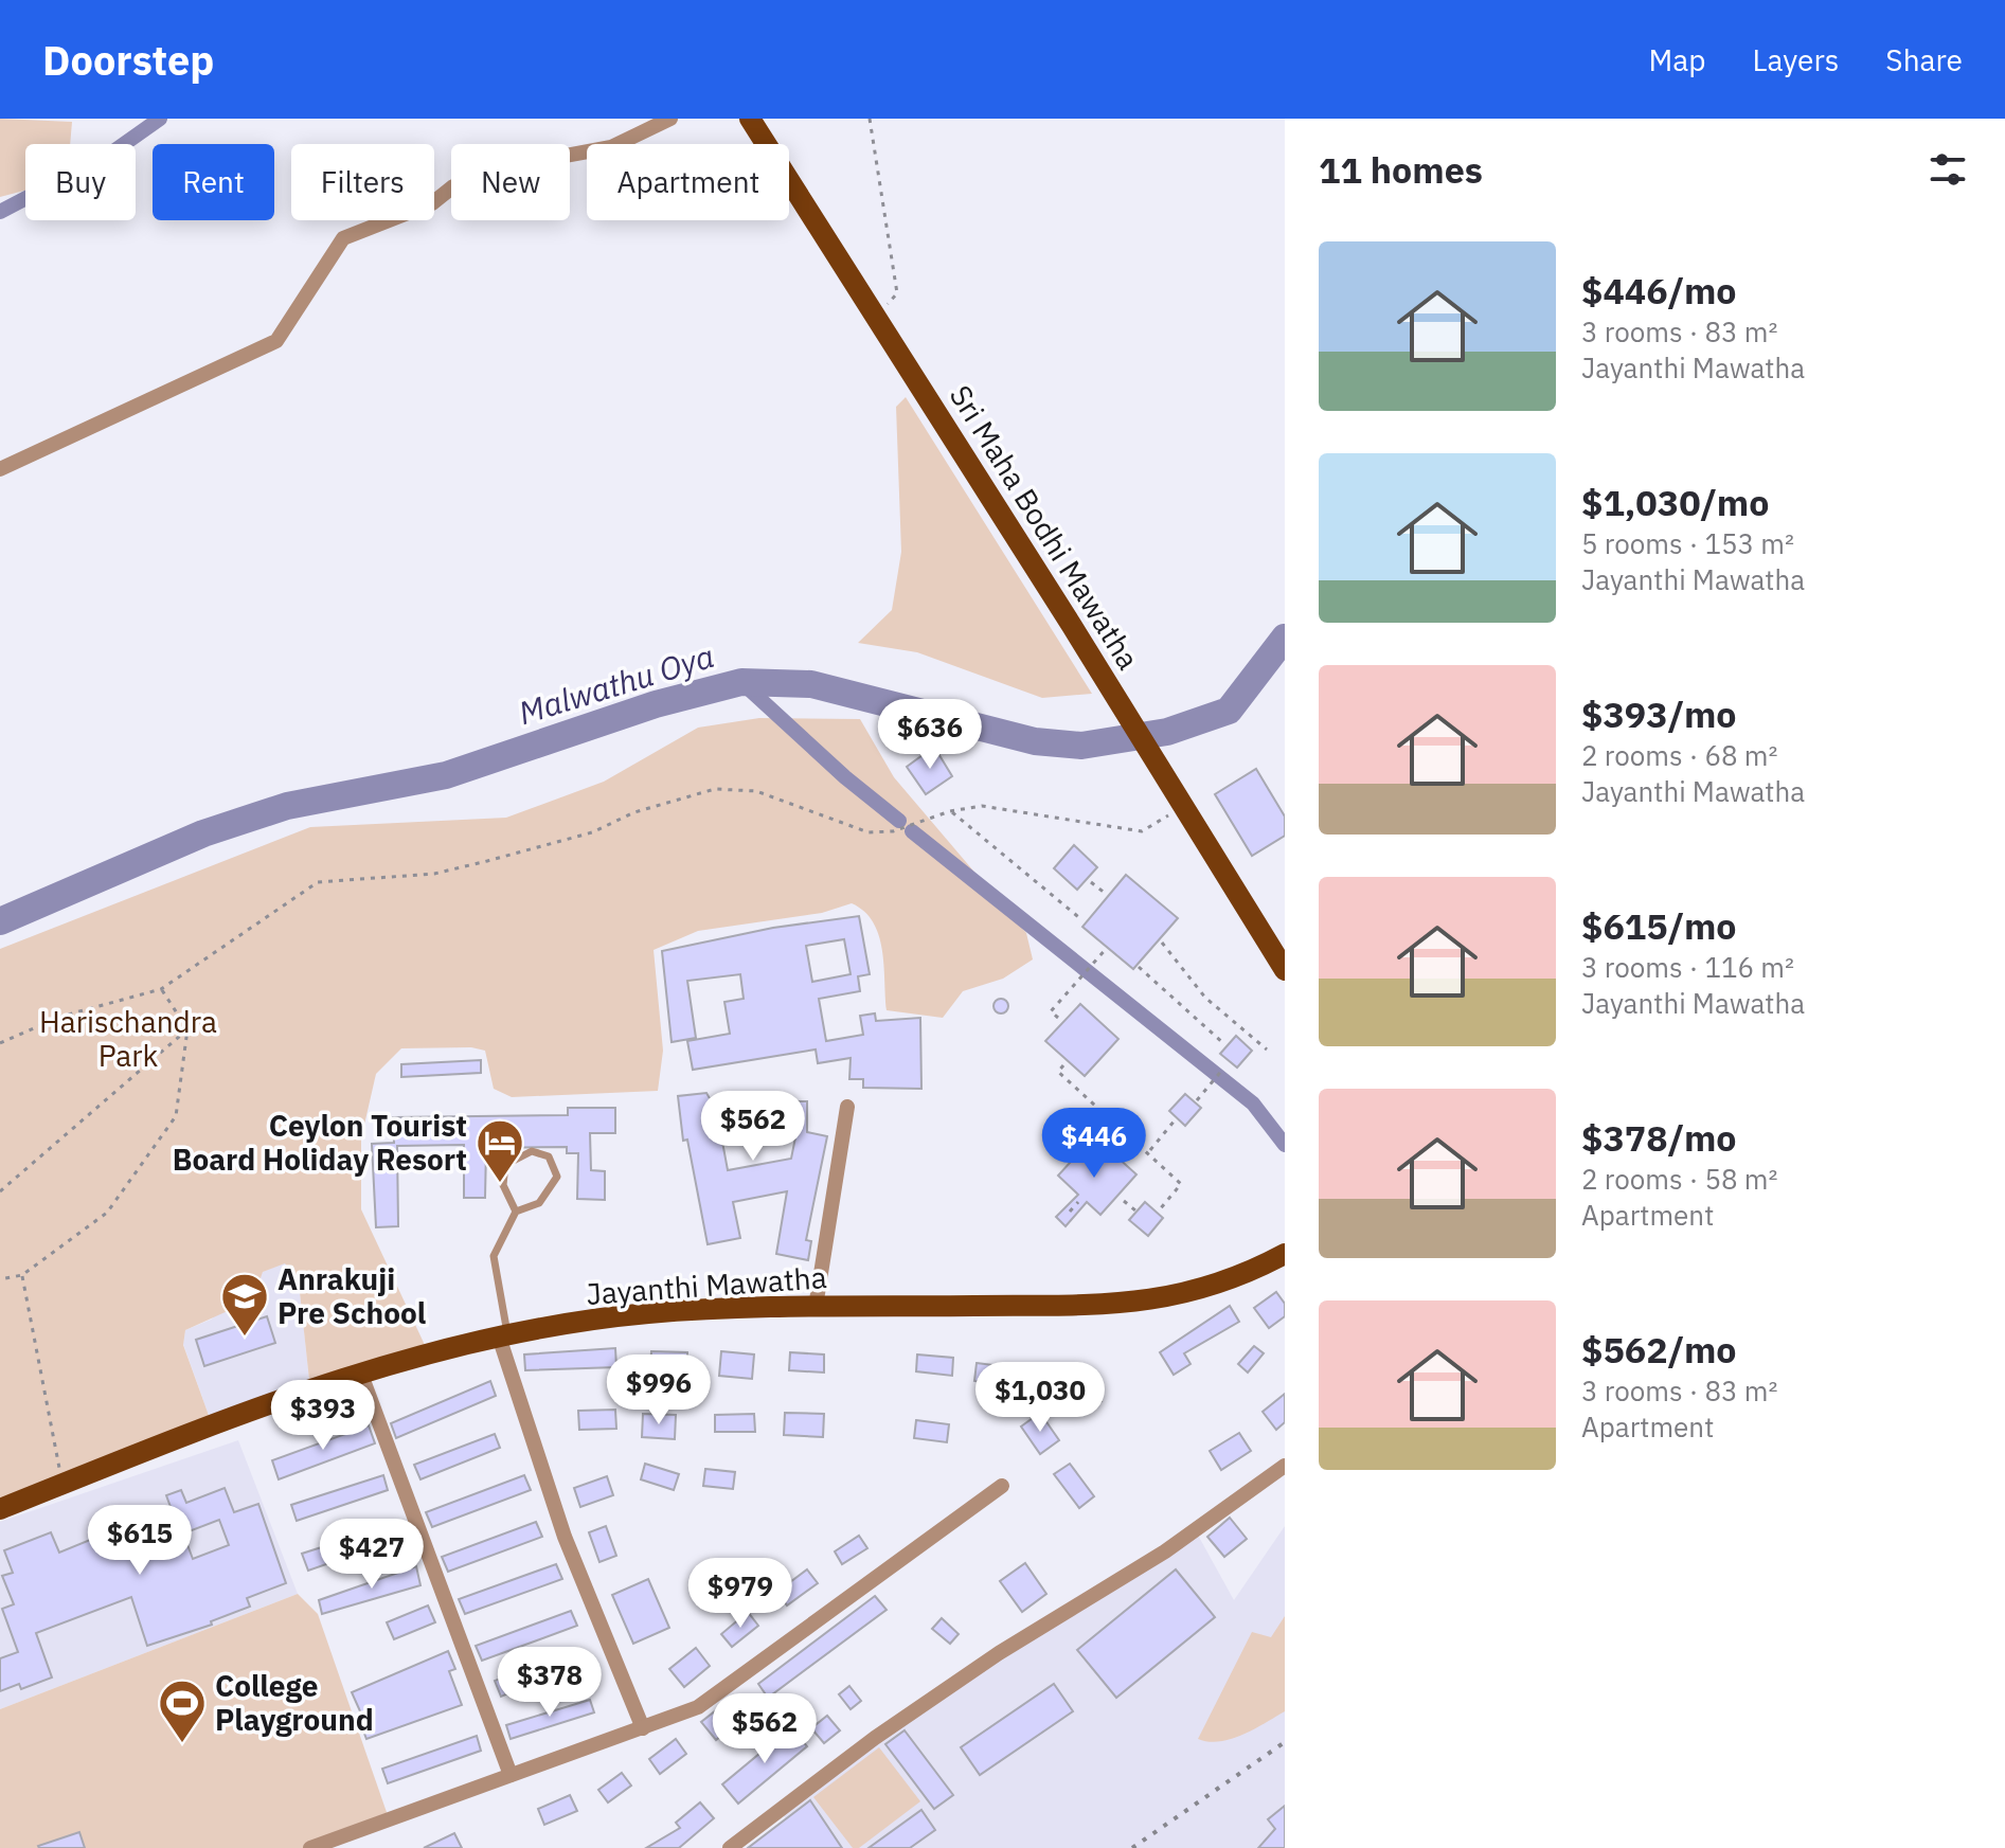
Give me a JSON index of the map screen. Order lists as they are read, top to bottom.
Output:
{
  "streets": {
    "main road": ["Sri Maha Bodhi Mawatha", "Jayanthi Mawatha"]
  },
  "water": ["Malwathu Oya"],
  "parks": ["Harischandra Park"],
  "places": {
    "hotel": ["Ceylon Tourist Board Holiday Resort"],
    "school or university": ["Anrakuji Pre School"],
    "sports": ["College Playground"]
  },
  "page": {
    "header": "Doorstep",
    "nav": ["Map", "Layers", "Share"],
    "heading": "11 homes",
    "chip": [
      "Buy",
      "Rent",
      "Filters",
      "New",
      "Apartment"
    ],
    "list": [
      {
        "name": "$446/mo",
        "note": "3 rooms · 83 m² · Jayanthi Mawatha"
      },
      {
        "name": "$1,030/mo",
        "note": "5 rooms · 153 m² · Jayanthi Mawatha"
      },
      {
        "name": "$393/mo",
        "note": "2 rooms · 68 m² · Jayanthi Mawatha"
      },
      {
        "name": "$615/mo",
        "note": "3 rooms · 116 m² · Jayanthi Mawatha"
      },
      {
        "name": "$378/mo",
        "note": "2 rooms · 58 m² · Apartment"
      },
      {
        "name": "$562/mo",
        "note": "3 rooms · 83 m² · Apartment"
      }
    ],
    "price": [
      "$636",
      "$562",
      "$446",
      "$996",
      "$1,030",
      "$393",
      "$615",
      "$427",
      "$979",
      "$378",
      "$562"
    ]
  }
}
